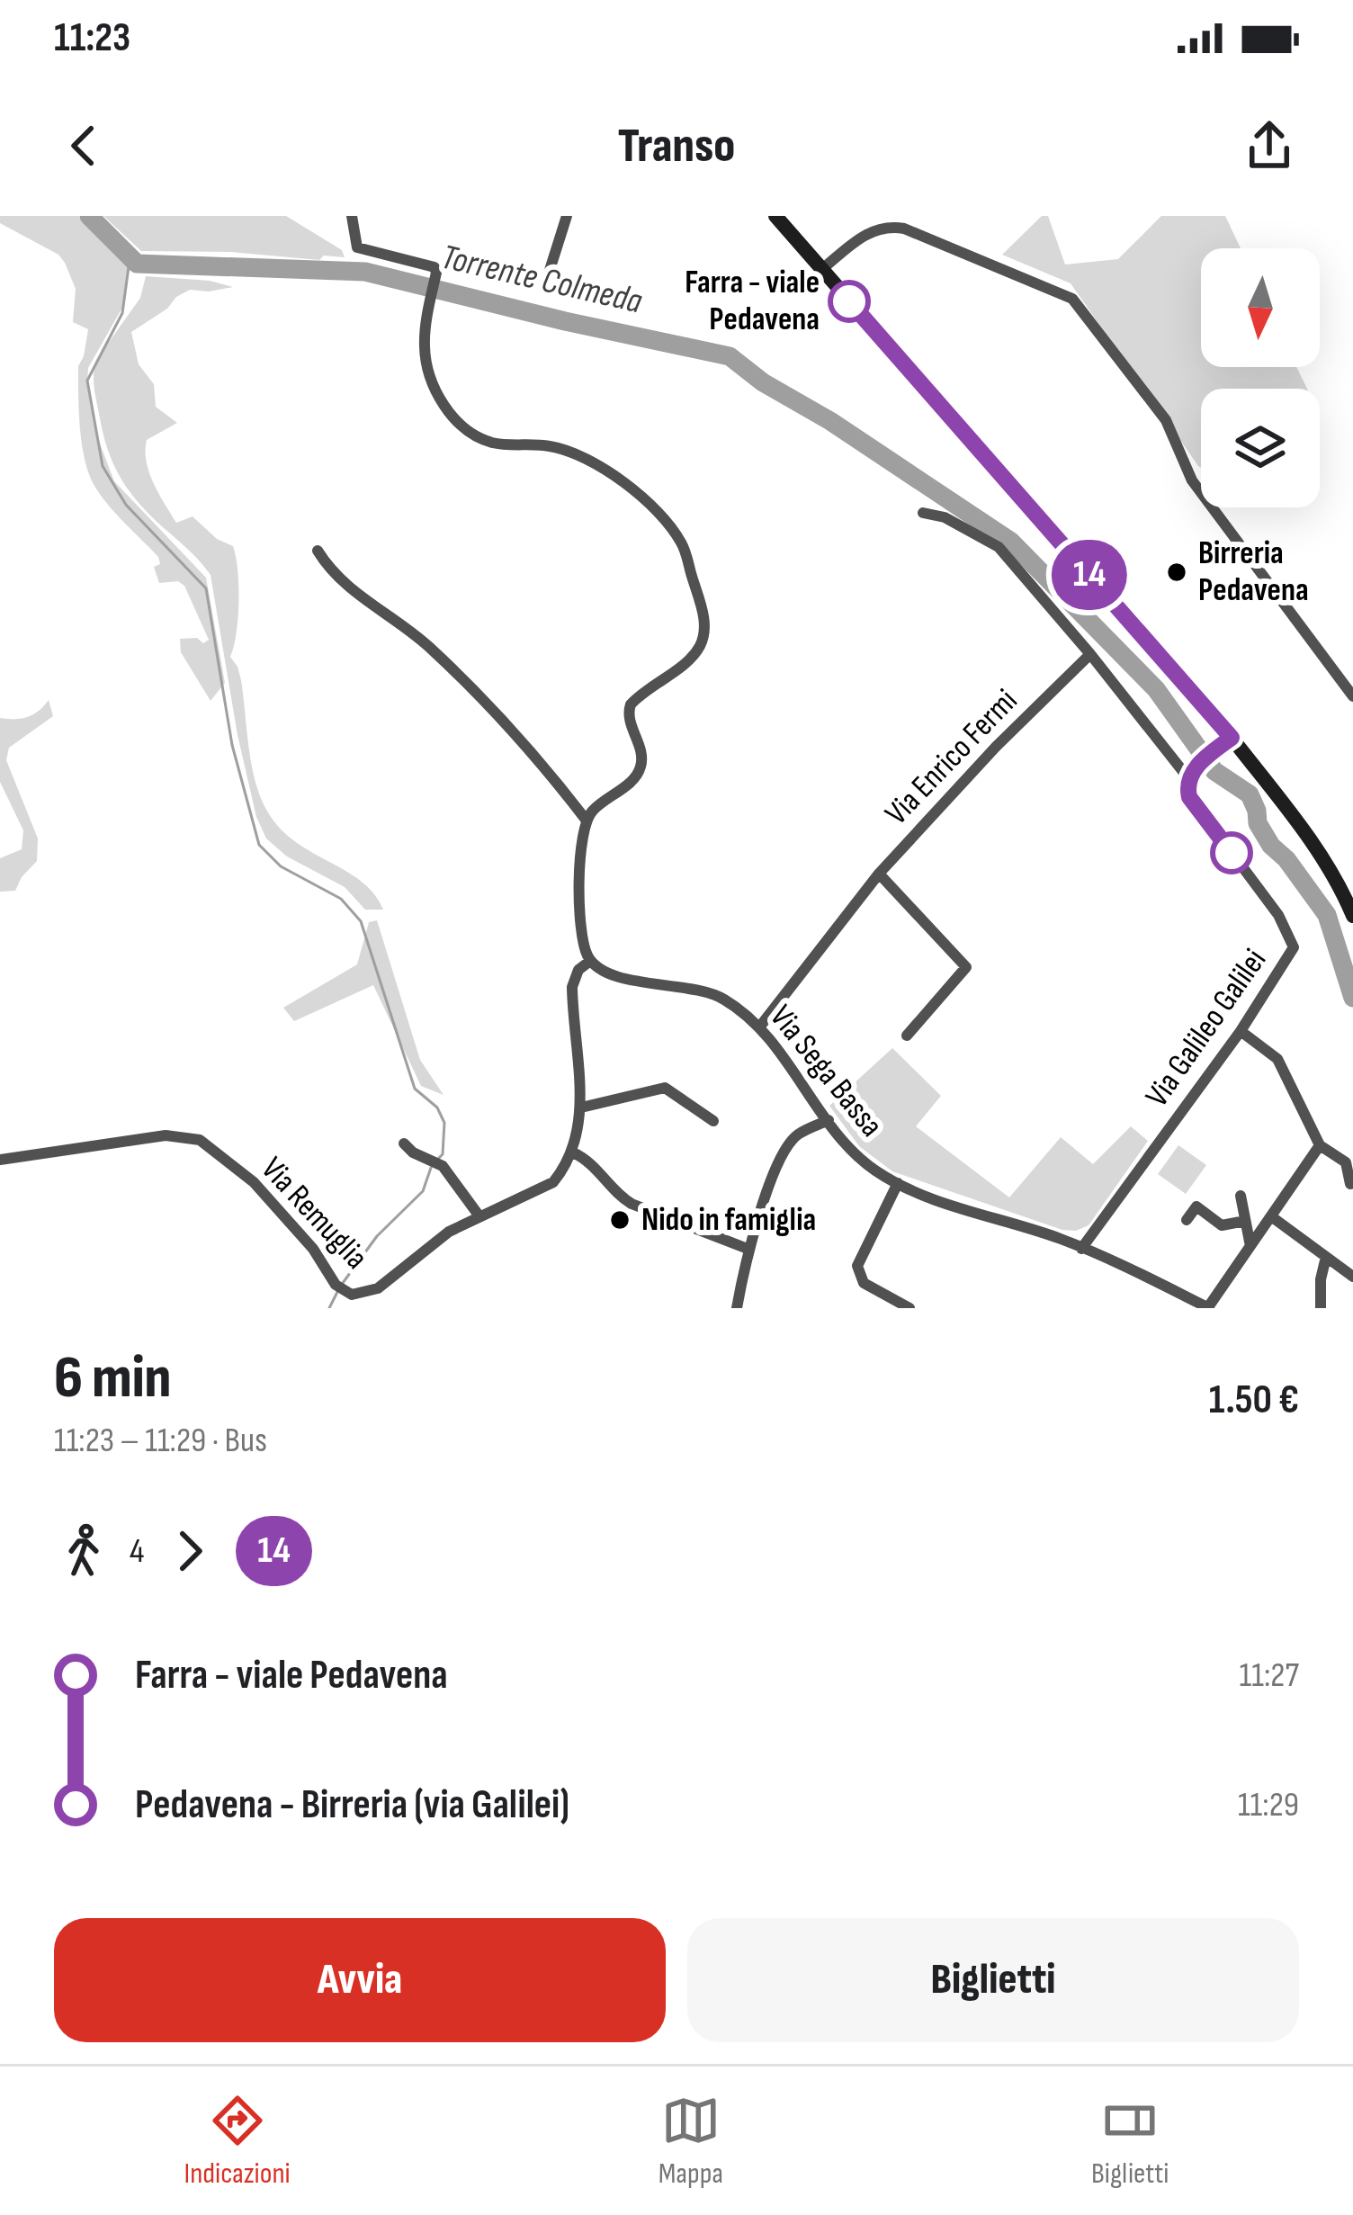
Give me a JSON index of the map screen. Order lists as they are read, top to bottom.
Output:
{
  "streets": {
    "street": [
      "Via Enrico Fermi",
      "Via Galileo Galilei",
      "Via Sega Bassa",
      "Via Remuglia"
    ]
  },
  "crossings": [
    ["Via Enrico Fermi", "Via Sega Bassa"],
    ["Via Galileo Galilei", "Via Sega Bassa"]
  ],
  "water": ["Torrente Colmeda"],
  "places": ["Farra - viale Pedavena", "Birreria Pedavena", "Nido in famiglia"],
  "lines": ["bus line 14"],
  "north": "bottom",
  "page": {
    "status": "11:23",
    "header": "Transo",
    "on_map": "14",
    "heading": ["6 min", "11:23 – 11:29 · Bus", "1.50 €"],
    "legs": ["4", "14"],
    "list": [
      {
        "name": "Farra - viale Pedavena",
        "value": "11:27"
      },
      {
        "name": "Pedavena - Birreria (via Galilei)",
        "value": "11:29"
      }
    ],
    "buttons": ["Avvia", "Biglietti"],
    "tabs": ["Indicazioni", "Mappa", "Biglietti"]
  }
}
